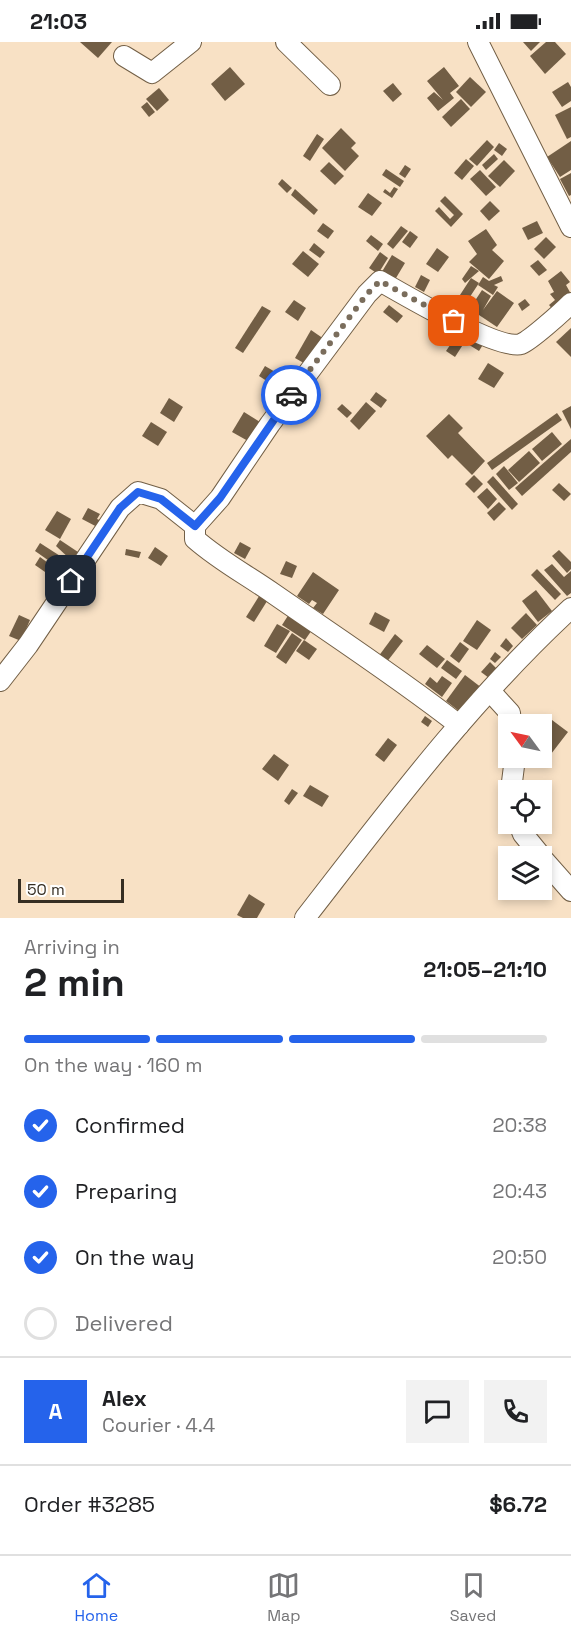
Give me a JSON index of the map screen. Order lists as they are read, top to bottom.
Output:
{
  "scale_bar": "50 m",
  "north": "top left",
  "page": {
    "status": "21:03",
    "scale": "50 m",
    "heading": ["2 min", "Arriving in", "21:05–21:10"],
    "panel": [
      "Alex",
      "Courier · 4.4",
      "Order #3285",
      "$6.72"
    ],
    "bar": "On the way · 160 m",
    "list": [
      ["Confirmed", "20:38"],
      ["Preparing", "20:43"],
      ["On the way", "20:50"],
      "Delivered"
    ],
    "round": "A",
    "tabs": ["Home", "Map", "Saved"]
  }
}
